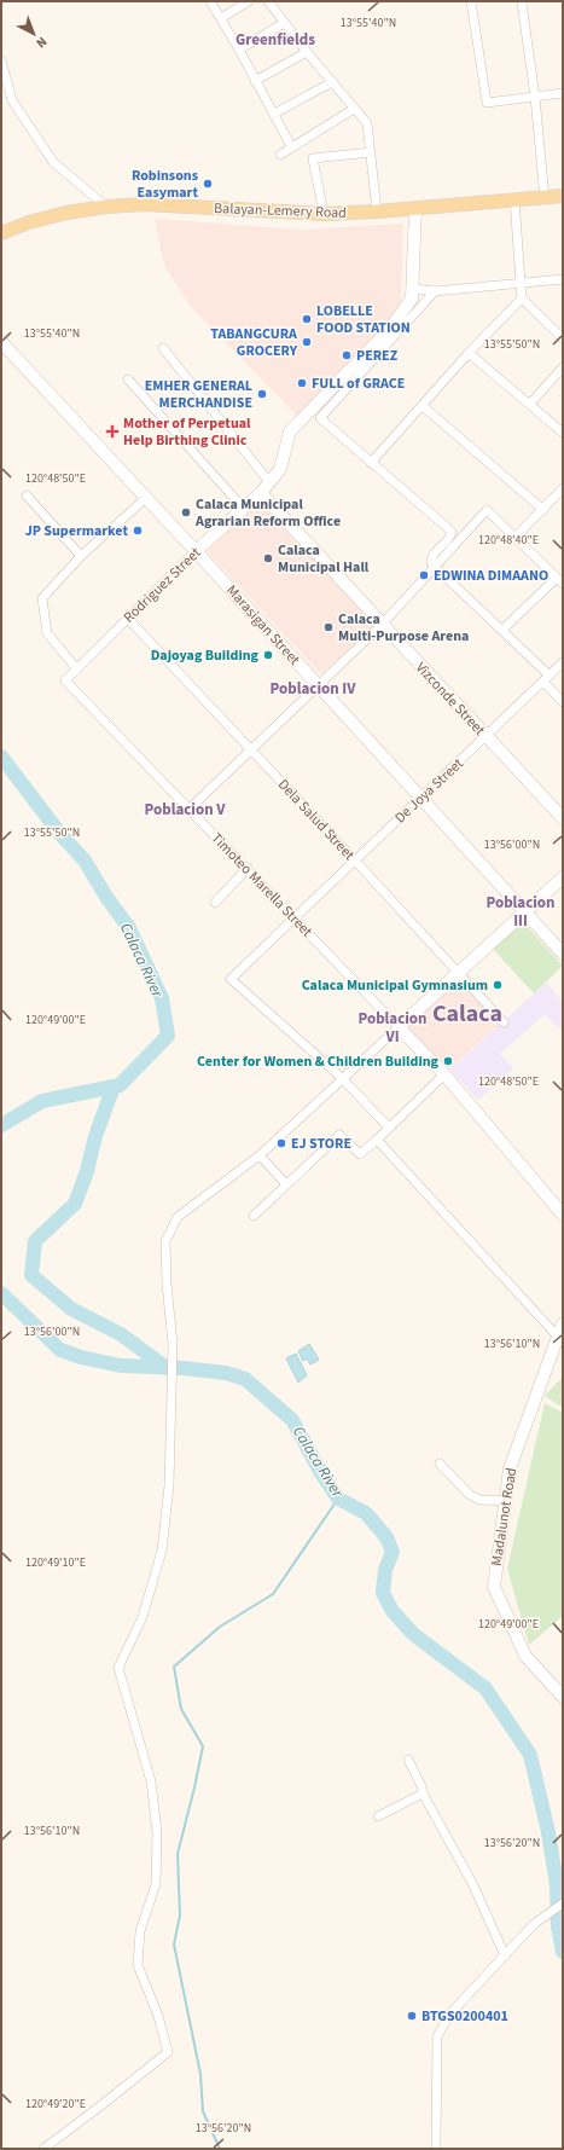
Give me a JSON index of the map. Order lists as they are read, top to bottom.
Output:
{
  "streets": {
    "main road": [
      "Balayan-Lemery Road",
      "Rodriguez Street",
      "Marasigan Street",
      "Vizconde Street",
      "Madalunot Road"
    ],
    "street": ["De Joya Street", "Dela Salud Street", "Timoteo Marella Street"]
  },
  "crossings": [
    ["Rodriguez Street", "Marasigan Street"],
    ["Rodriguez Street", "Vizconde Street"],
    ["Rodriguez Street", "Dela Salud Street"],
    ["Rodriguez Street", "Timoteo Marella Street"],
    ["Marasigan Street", "De Joya Street"],
    ["Vizconde Street", "De Joya Street"],
    ["De Joya Street", "Dela Salud Street"],
    ["De Joya Street", "Timoteo Marella Street"]
  ],
  "districts": [
    "Greenfields",
    "Poblacion IV",
    "Poblacion V",
    "Poblacion III",
    "Calaca",
    "Poblacion VI"
  ],
  "water": ["Calaca River"],
  "places": {
    "other": [
      "Robinsons Easymart",
      "LOBELLE FOOD STATION",
      "TABANGCURA GROCERY",
      "PEREZ",
      "FULL of GRACE",
      "EMHER GENERAL MERCHANDISE",
      "Calaca Municipal Agrarian Reform Office",
      "JP Supermarket",
      "Calaca Municipal Hall",
      "EDWINA DIMAANO",
      "Calaca Multi-Purpose Arena",
      "Dajoyag Building",
      "Calaca Municipal Gymnasium",
      "Center for Women & Children Building",
      "EJ STORE",
      "BTGS0200401"
    ],
    "health": ["Mother of Perpetual Help Birthing Clinic"]
  },
  "north": "bottom right",
  "coordinates": [
    "13°55'40\"N",
    "13°55'50\"N",
    "120°48'50\"E",
    "120°48'40\"E",
    "13°56'00\"N",
    "120°49'00\"E",
    "13°56'10\"N",
    "120°49'10\"E",
    "13°56'20\"N",
    "120°49'20\"E"
  ]
}
